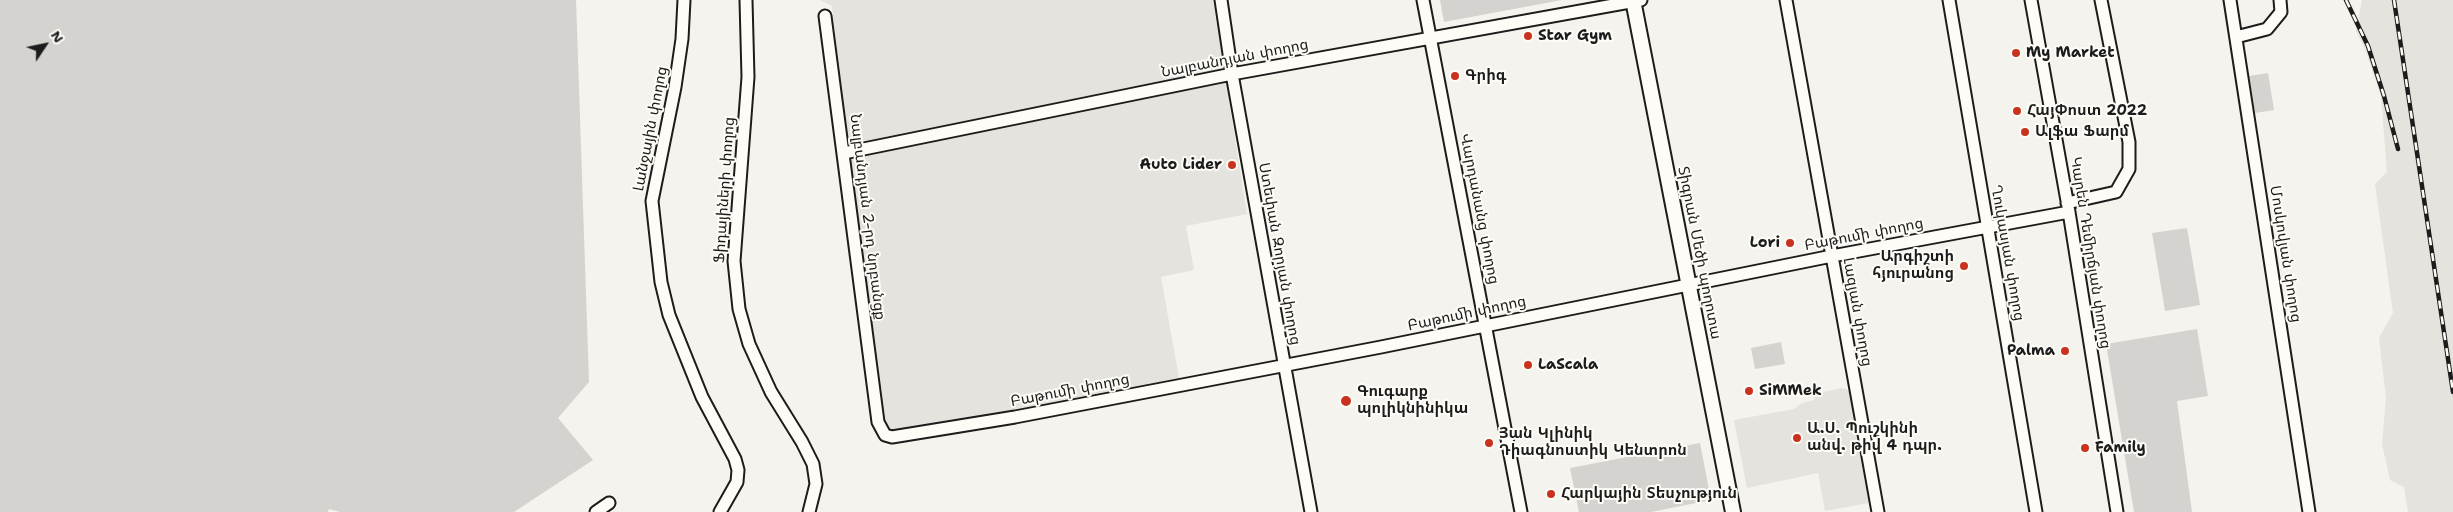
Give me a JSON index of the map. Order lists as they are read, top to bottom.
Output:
{
  "streets": {
    "main road": ["Տիգրան Մեծի պողոտա"],
    "street": [
      "Նալբանդյան փողոց",
      "Լանջային փողոց",
      "Ֆիդայիների փողոց",
      "Վարդանանց փողոց",
      "Նալբանդյան 2-րդ նրբանցք",
      "Բաթումի փողոց",
      "Ղուկասյան փողոց",
      "Կարեն Դեմիրճյան փողոց",
      "Ստեփան Զորյան փողոց",
      "Մոսկովյան փողոց",
      "Լազյան փողոց"
    ]
  },
  "crossings": [
    ["Նալբանդյան փողոց", "Վարդանանց փողոց"],
    ["Նալբանդյան փողոց", "Նալբանդյան 2-րդ նրբանցք"],
    ["Նալբանդյան փողոց", "Տիգրան Մեծի պողոտա"],
    ["Նալբանդյան փողոց", "Ստեփան Զորյան փողոց"],
    ["Վարդանանց փողոց", "Բաթումի փողոց"],
    ["Նալբանդյան 2-րդ նրբանցք", "Բաթումի փողոց"],
    ["Բաթումի փողոց", "Տիգրան Մեծի պողոտա"],
    ["Բաթումի փողոց", "Ղուկասյան փողոց"],
    ["Բաթումի փողոց", "Կարեն Դեմիրճյան փողոց"],
    ["Բաթումի փողոց", "Ստեփան Զորյան փողոց"],
    ["Բաթումի փողոց", "Լազյան փողոց"]
  ],
  "places": [
    "Star Gym",
    "My Market",
    "Գրիգ",
    "ՀայՓոստ 2022",
    "Ալֆա Ֆարմ",
    "Auto Lider",
    "Lori",
    "Արգիշտի հյուրանոց",
    "Palma",
    "LaScala",
    "SiMMek",
    "Գուգարք պոլիկնինիկա",
    "Ա.Ս. Պուշկինի անվ. թիվ 4 դպր.",
    "Յան Կլինիկ Դիագնոստիկ Կենտրոն",
    "Family",
    "Հարկային Տեսչություն"
  ],
  "north": "top right"
}
